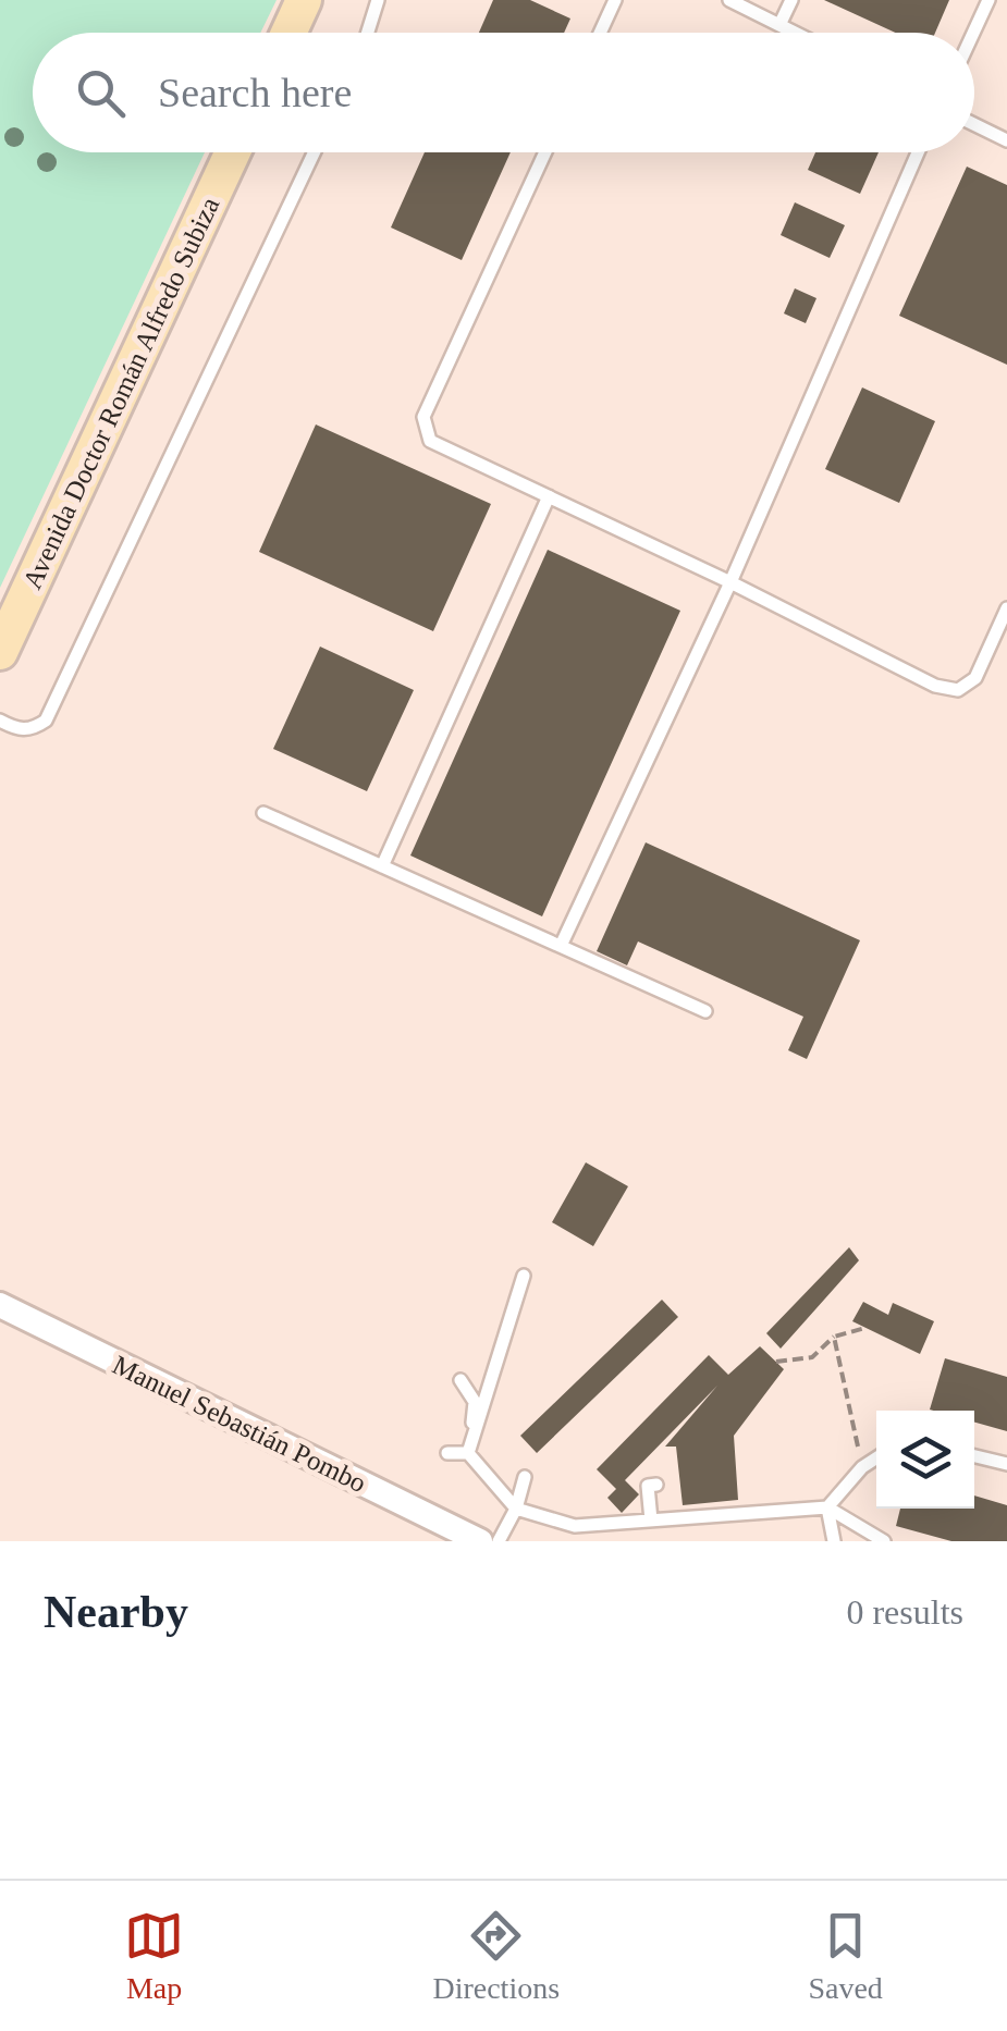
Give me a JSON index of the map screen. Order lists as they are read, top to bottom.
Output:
{
  "streets": {
    "main road": ["Avenida Doctor Román Alfredo Subiza"],
    "street": ["Manuel Sebastián Pombo"]
  },
  "page": {
    "search": "Search here",
    "heading": ["Nearby", "0 results"],
    "nav": ["Map", "Directions", "Saved"]
  }
}
